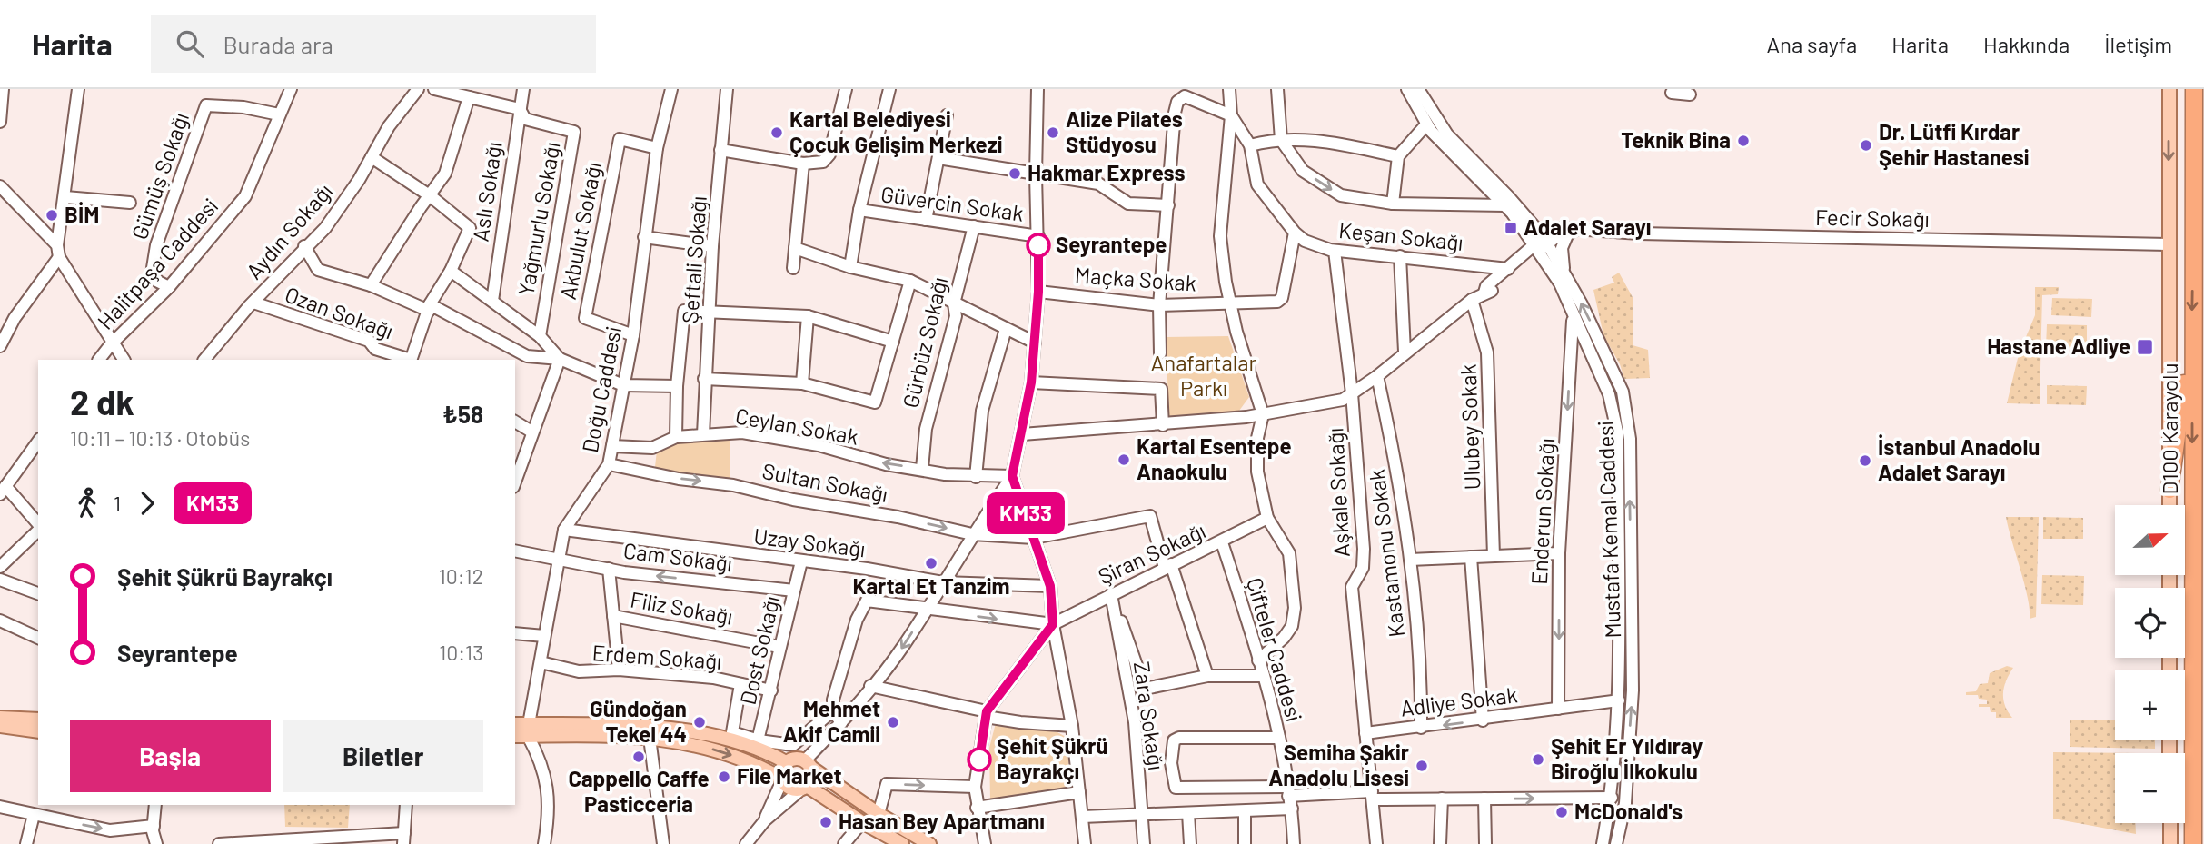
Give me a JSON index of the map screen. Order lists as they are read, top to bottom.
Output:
{
  "streets": {
    "highway": ["D100 Karayolu"],
    "street": [
      "Gümüş Sokağı",
      "Aslı Sokağı",
      "Güvercin Sokak",
      "Yağmurlu Sokağı",
      "Fecir Sokağı",
      "Akbulut Sokağı",
      "Aydın Sokağı",
      "Keşan Sokağı",
      "Şeftali Sokağı",
      "Halitpaşa Caddesi",
      "Maçka Sokak",
      "Ozan Sokağı",
      "Gürbüz Sokağı",
      "Doğu Caddesi",
      "Ceylan Sokak",
      "Ulubey Sokak",
      "Sultan Sokağı",
      "Aşkale Sokağı",
      "Enderun Sokağı",
      "Mustafa Kemal Caddesi",
      "Uzay Sokağı",
      "Kastamonu Sokak",
      "Şiran Sokağı",
      "Cam Sokağı",
      "Filiz Sokağı",
      "Çifteler Caddesi",
      "Dost Sokağı",
      "Erdem Sokağı",
      "Adliye Sokak",
      "Zara Sokağı"
    ]
  },
  "crossings": [
    ["Gümüş Sokağı", "Halitpaşa Caddesi"],
    ["Aslı Sokağı", "Yağmurlu Sokağı"],
    ["Güvercin Sokak", "Gürbüz Sokağı"],
    ["Fecir Sokağı", "Mustafa Kemal Caddesi"],
    ["Akbulut Sokağı", "Doğu Caddesi"],
    ["Aydın Sokağı", "Ozan Sokağı"],
    ["Keşan Sokağı", "Maçka Sokak"],
    ["Keşan Sokağı", "Aşkale Sokağı"],
    ["Şeftali Sokağı", "Ceylan Sokak"],
    ["Gürbüz Sokağı", "Ceylan Sokak"],
    ["Doğu Caddesi", "Ceylan Sokak"],
    ["Doğu Caddesi", "Sultan Sokağı"],
    ["Doğu Caddesi", "Uzay Sokağı"],
    ["Doğu Caddesi", "Cam Sokağı"],
    ["Doğu Caddesi", "Erdem Sokağı"],
    ["Sultan Sokağı", "Şiran Sokağı"],
    ["Aşkale Sokağı", "Adliye Sokak"],
    ["Enderun Sokağı", "Mustafa Kemal Caddesi"],
    ["Enderun Sokağı", "Adliye Sokak"],
    ["Mustafa Kemal Caddesi", "Adliye Sokak"],
    ["Uzay Sokağı", "Dost Sokağı"],
    ["Kastamonu Sokak", "Adliye Sokak"],
    ["Şiran Sokağı", "Çifteler Caddesi"],
    ["Şiran Sokağı", "Zara Sokağı"],
    ["Cam Sokağı", "Dost Sokağı"],
    ["Filiz Sokağı", "Dost Sokağı"],
    ["Dost Sokağı", "Erdem Sokağı"]
  ],
  "one_way": ["D100 Karayolu", "Sultan Sokağı", "Cam Sokağı"],
  "parks": ["Anafartalar Parkı"],
  "places": {
    "other": [
      "Kartal Belediyesi Çocuk Gelişim Merkezi",
      "Alize Pilates Stüdyosu",
      "Teknik Bina",
      "Dr. Lütfi Kırdar Şehir Hastanesi",
      "Hakmar Express",
      "BİM",
      "Seyrantepe",
      "Kartal Esentepe Anaokulu",
      "İstanbul Anadolu Adalet Sarayı",
      "Kartal Et Tanzim",
      "Gündoğan Tekel 44",
      "Mehmet Akif Camii",
      "Cappello Caffe Pasticceria",
      "Şehit Şükrü Bayrakçı",
      "Şehit Er Yıldıray Biroğlu İlkokulu",
      "Semiha Şakir Anadolu Lisesi",
      "File Market",
      "McDonald's",
      "Hasan Bey Apartmanı"
    ],
    "transit": ["Adalet Sarayı", "Hastane Adliye"]
  },
  "lines": ["bus line KM33"],
  "north": "right",
  "page": {
    "header": "Harita",
    "search": "Burada ara",
    "nav": [
      "Ana sayfa",
      "Harita",
      "Hakkında",
      "İletişim"
    ],
    "on_map": "KM33",
    "heading": ["2 dk", "10:11 – 10:13 · Otobüs", "₺58"],
    "legs": ["1", "KM33"],
    "map_buttons": ["+", "−"],
    "list": [
      {
        "name": "Şehit Şükrü Bayrakçı",
        "value": "10:12"
      },
      {
        "name": "Seyrantepe",
        "value": "10:13"
      }
    ],
    "buttons": ["Başla", "Biletler"]
  }
}
